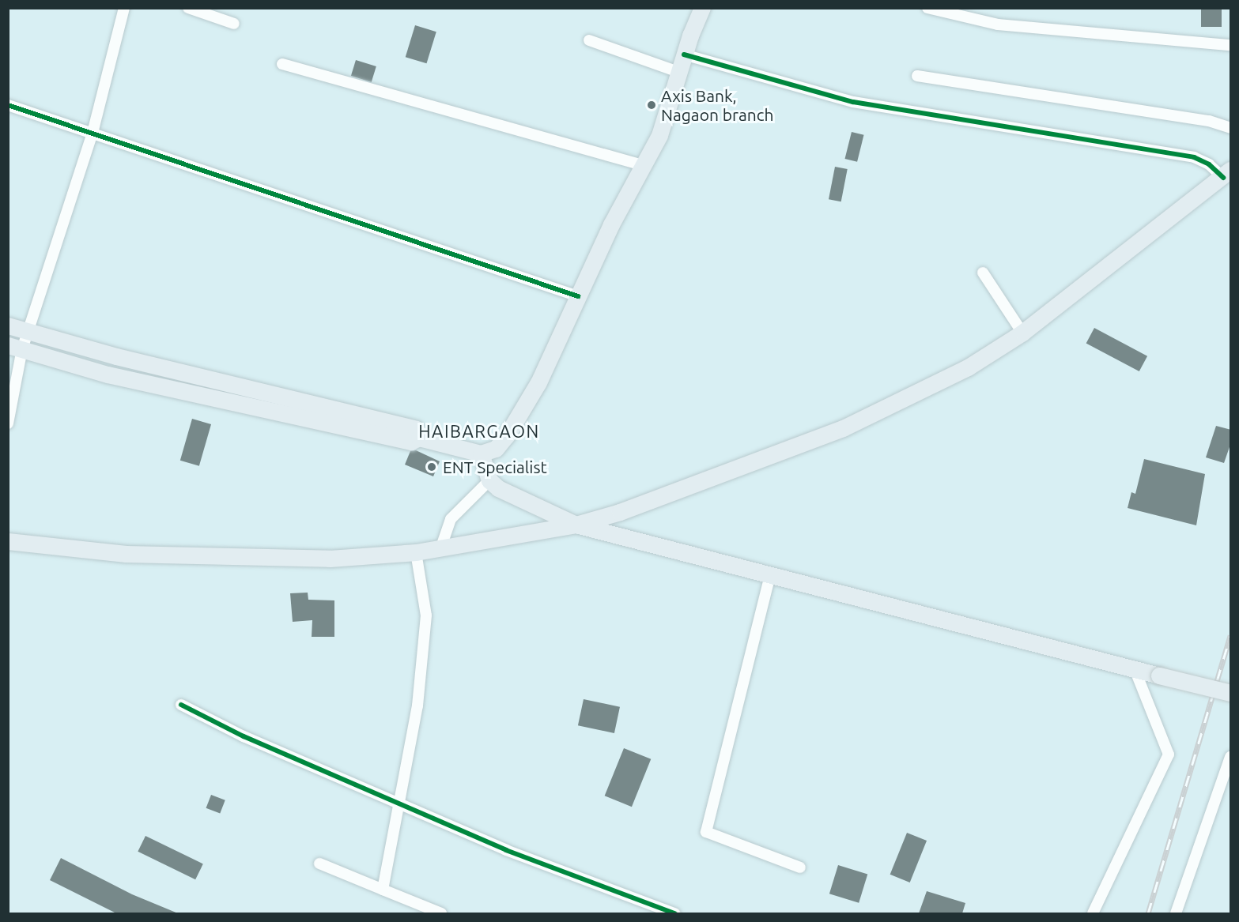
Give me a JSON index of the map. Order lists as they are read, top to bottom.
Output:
{
  "districts": ["HAIBARGAON"],
  "places": ["Axis Bank, Nagaon branch", "ENT Specialist"]
}
